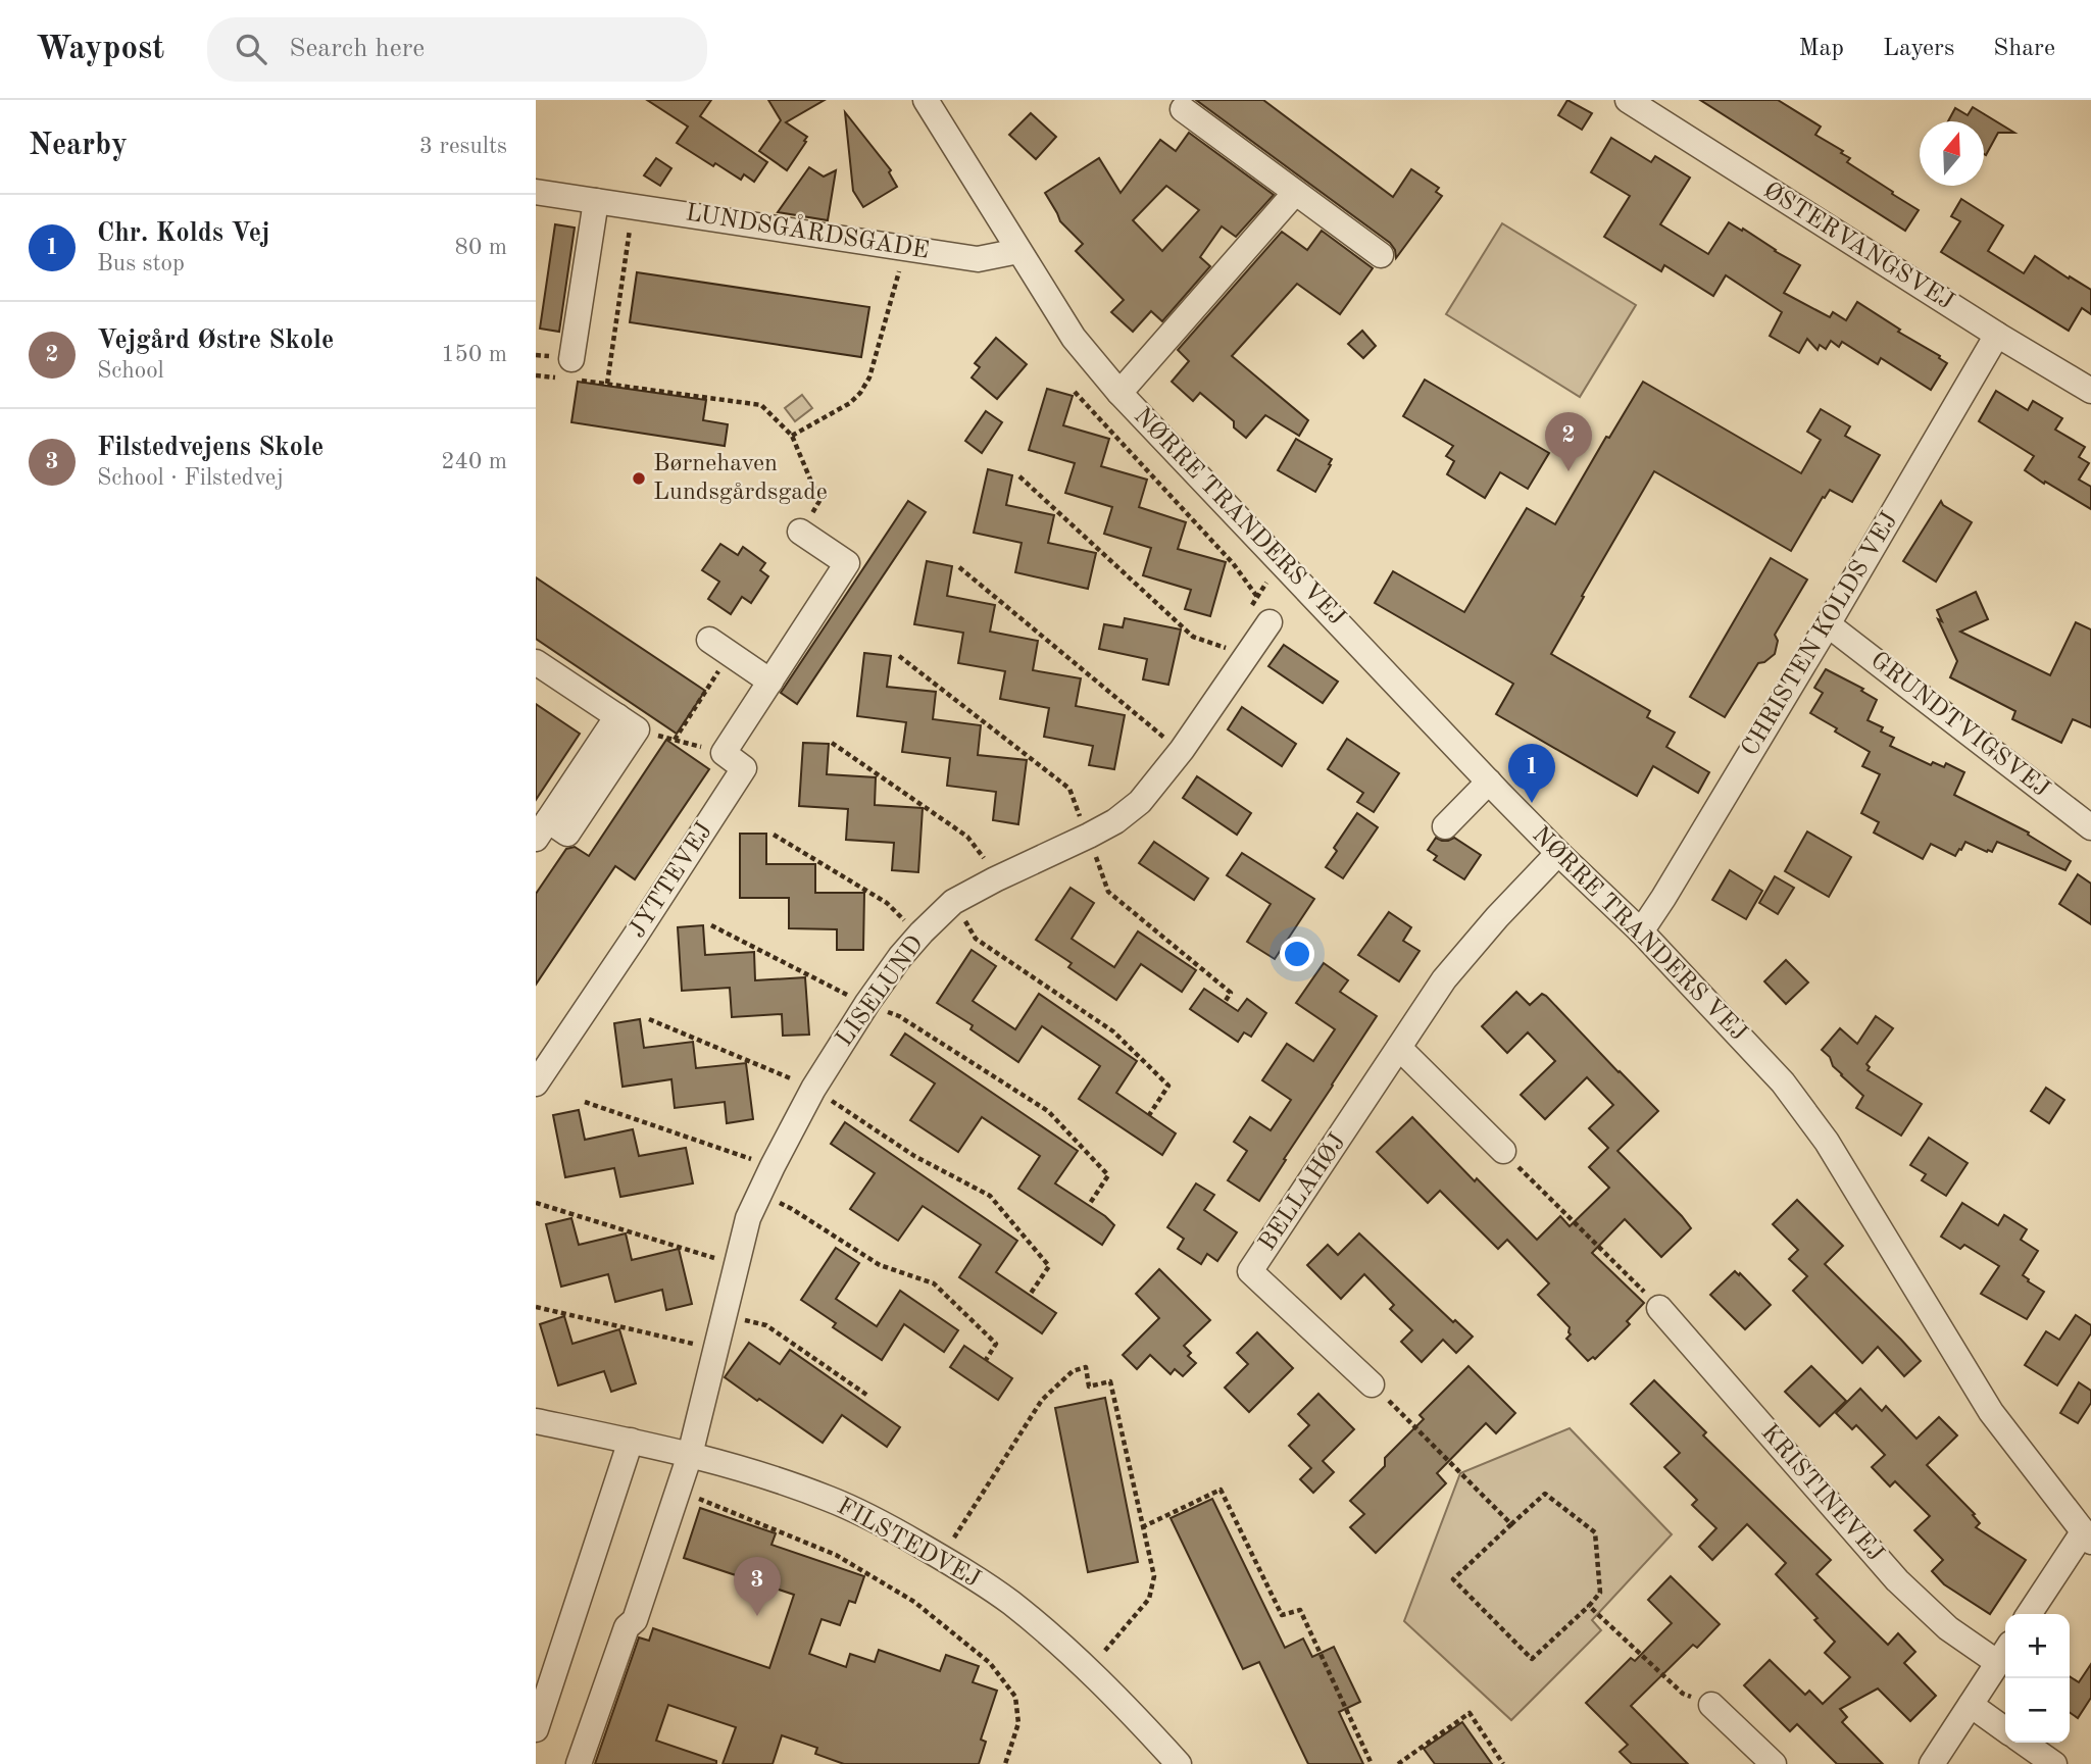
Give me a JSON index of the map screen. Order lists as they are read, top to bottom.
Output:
{
  "streets": {
    "street": [
      "LUNDSGÅRDSGADE",
      "ØSTERVANGSVEJ",
      "NØRRE TRANDERS VEJ",
      "CHRISTEN KOLDS VEJ",
      "GRUNDTVIGSVEJ",
      "JYTTEVEJ",
      "LISELUND",
      "BELLAHØJ",
      "KRISTINEVEJ",
      "FILSTEDVEJ"
    ]
  },
  "crossings": [
    ["LUNDSGÅRDSGADE", "NØRRE TRANDERS VEJ"],
    ["ØSTERVANGSVEJ", "CHRISTEN KOLDS VEJ"],
    ["NØRRE TRANDERS VEJ", "CHRISTEN KOLDS VEJ"],
    ["NØRRE TRANDERS VEJ", "BELLAHØJ"],
    ["CHRISTEN KOLDS VEJ", "GRUNDTVIGSVEJ"],
    ["LISELUND", "FILSTEDVEJ"]
  ],
  "places": ["Børnehaven Lundsgårdsgade"],
  "north": "top",
  "page": {
    "header": "Waypost",
    "search": "Search here",
    "nav": ["Map", "Layers", "Share"],
    "heading": ["Nearby", "3 results"],
    "list": [
      {
        "mark": "1",
        "name": "Chr. Kolds Vej",
        "note": "Bus stop",
        "value": "80 m"
      },
      {
        "mark": "2",
        "name": "Vejgård Østre Skole",
        "note": "School",
        "value": "150 m"
      },
      {
        "mark": "3",
        "name": "Filstedvejens Skole",
        "note": "School · Filstedvej",
        "value": "240 m"
      }
    ],
    "pins": ["2", "1", "3"],
    "map_buttons": ["+", "−"]
  }
}
